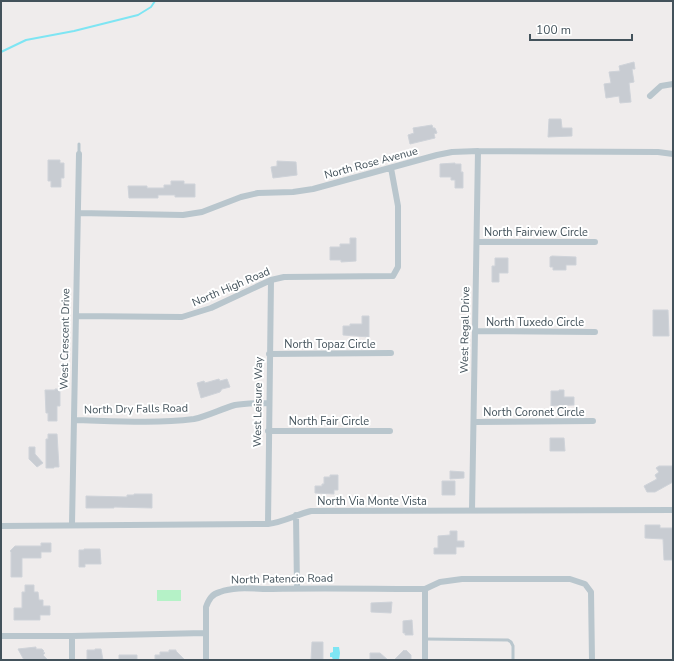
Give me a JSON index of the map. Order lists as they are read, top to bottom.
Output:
{
  "streets": {
    "street": [
      "North Rose Avenue",
      "North Fairview Circle",
      "North High Road",
      "North Tuxedo Circle",
      "West Regal Drive",
      "West Crescent Drive",
      "North Topaz Circle",
      "West Leisure Way",
      "North Dry Falls Road",
      "North Coronet Circle",
      "North Fair Circle",
      "North Via Monte Vista",
      "North Patencio Road"
    ]
  },
  "crossings": [
    ["North Rose Avenue", "North High Road"],
    ["North Rose Avenue", "West Regal Drive"],
    ["North Rose Avenue", "West Crescent Drive"],
    ["North Fairview Circle", "West Regal Drive"],
    ["North High Road", "West Crescent Drive"],
    ["North High Road", "West Leisure Way"],
    ["North Tuxedo Circle", "West Regal Drive"],
    ["West Regal Drive", "North Coronet Circle"],
    ["West Regal Drive", "North Via Monte Vista"],
    ["West Crescent Drive", "North Dry Falls Road"],
    ["West Crescent Drive", "North Via Monte Vista"],
    ["North Topaz Circle", "West Leisure Way"],
    ["West Leisure Way", "North Dry Falls Road"],
    ["West Leisure Way", "North Fair Circle"],
    ["West Leisure Way", "North Via Monte Vista"]
  ],
  "scale_bar": "100 m"
}
